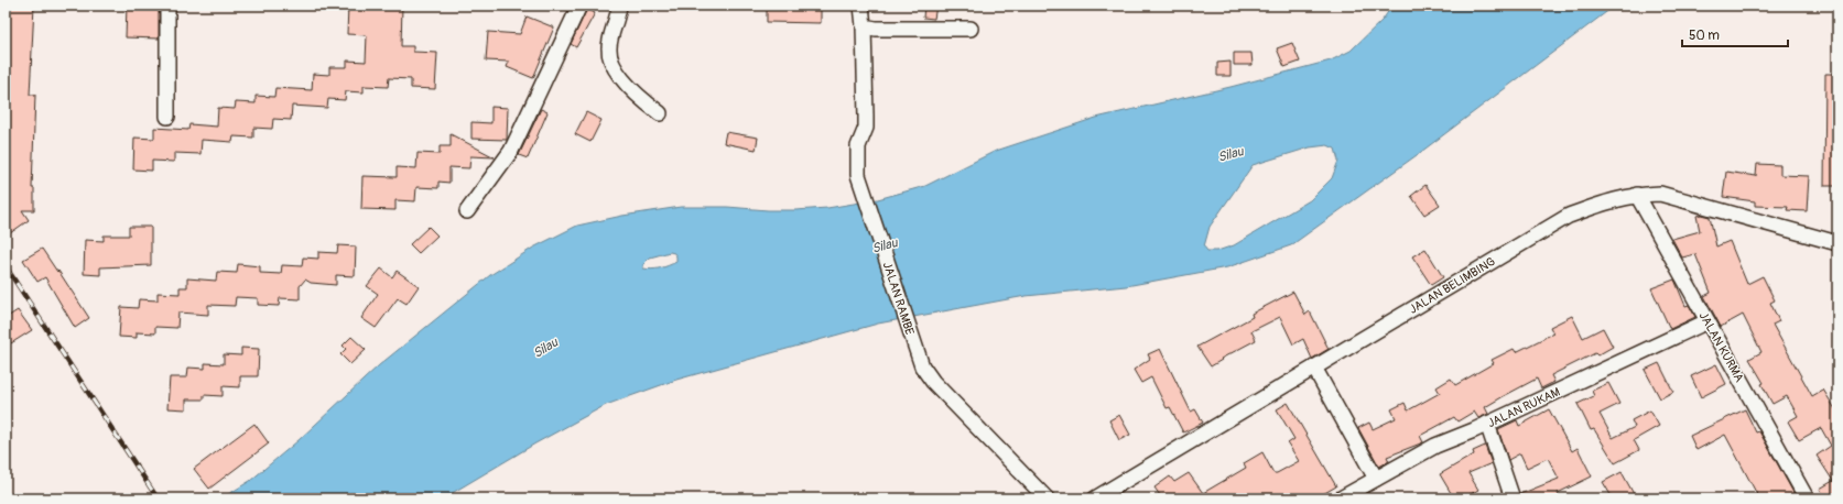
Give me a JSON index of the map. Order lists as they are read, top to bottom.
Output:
{
  "streets": {
    "street": [
      "JALAN BELIMBING",
      "JALAN RAMBE",
      "JALAN KURMA",
      "JALAN RUKAM"
    ]
  },
  "crossings": [
    ["JALAN BELIMBING", "JALAN KURMA"],
    ["JALAN KURMA", "JALAN RUKAM"]
  ],
  "water": ["Silau"],
  "scale_bar": "50 m"
}
